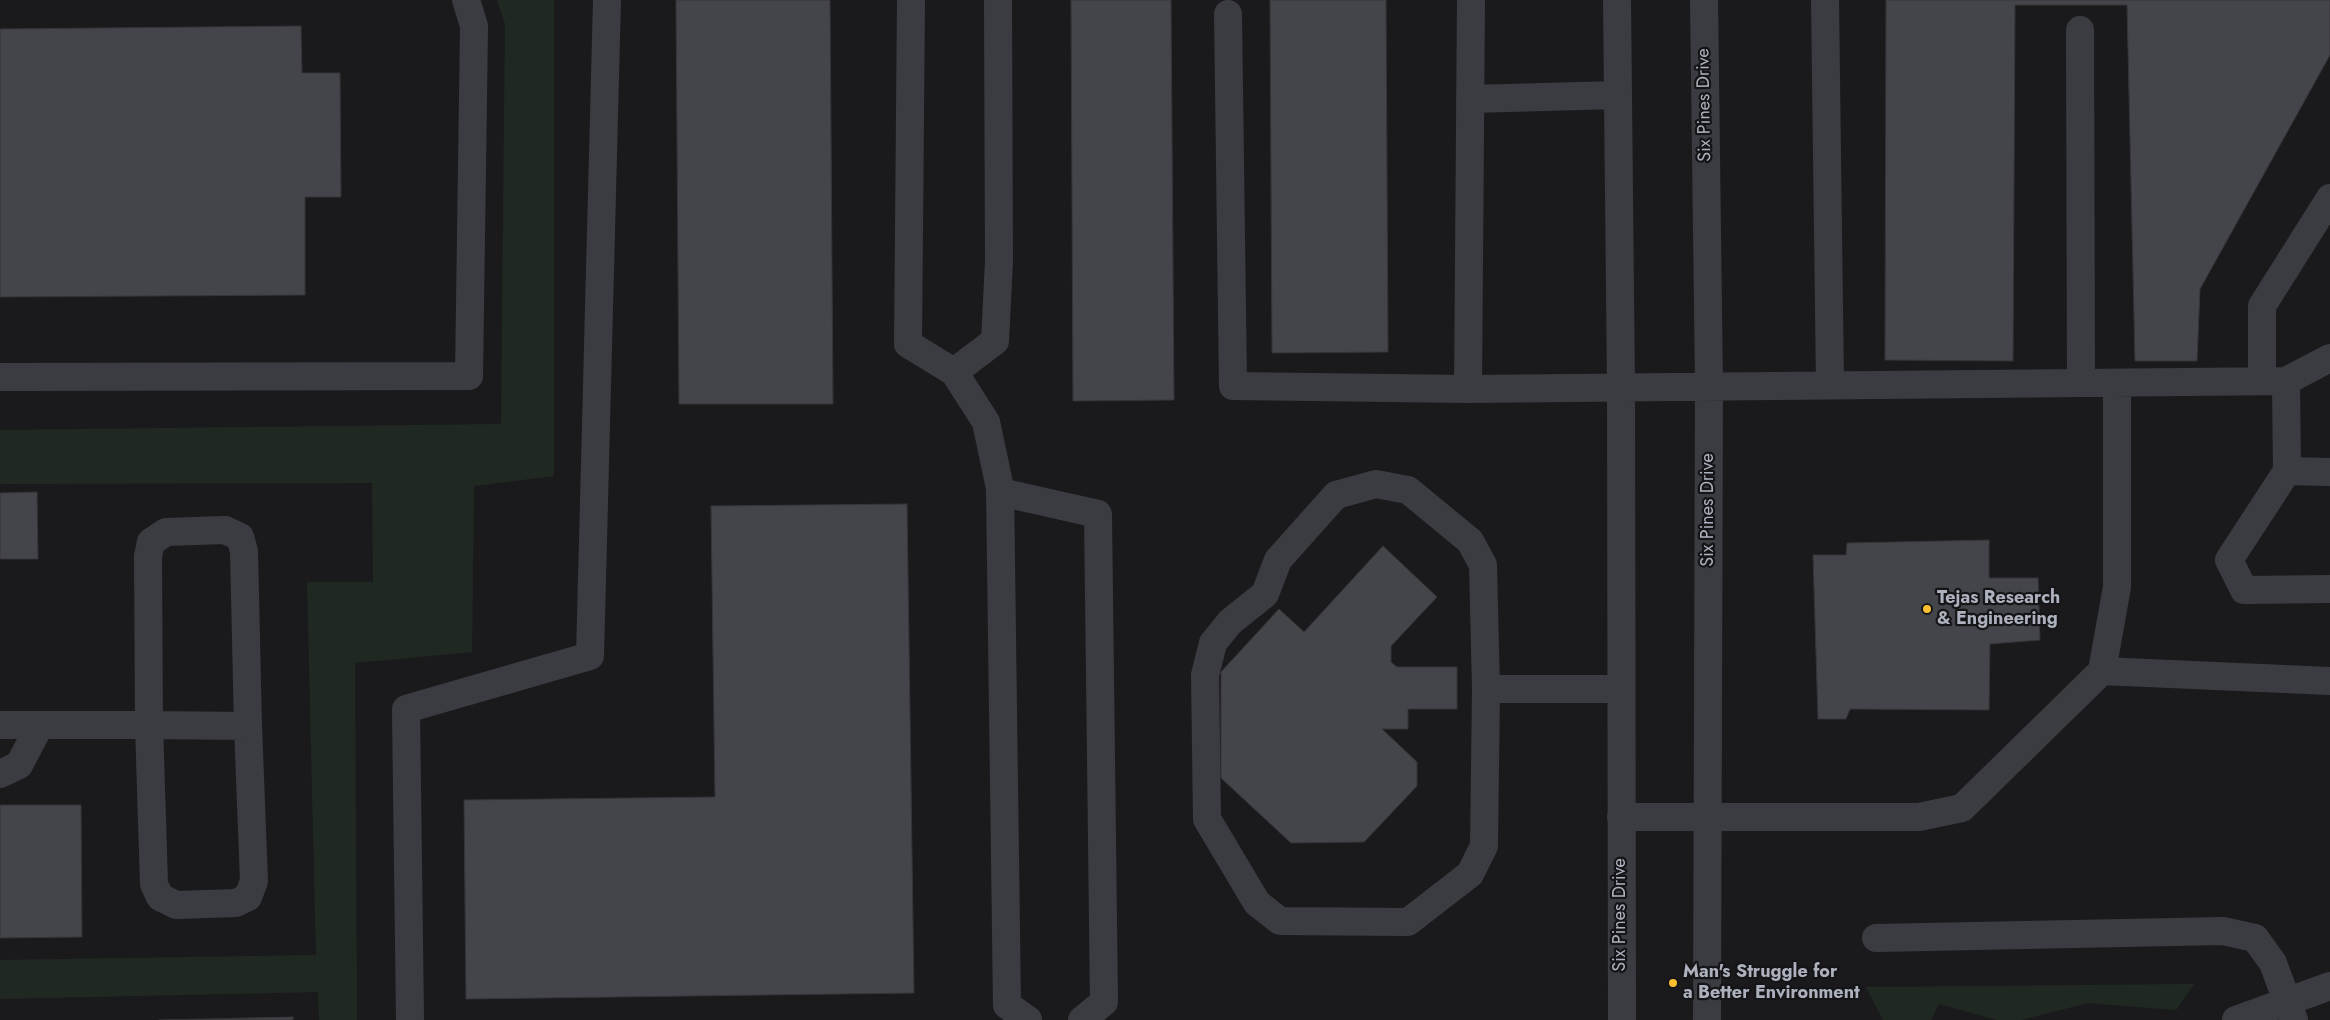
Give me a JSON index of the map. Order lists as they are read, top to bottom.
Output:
{
  "streets": {
    "street": ["Six Pines Drive"]
  },
  "places": ["Tejas Research & Engineering", "Man's Struggle for a Better Environment"]
}
